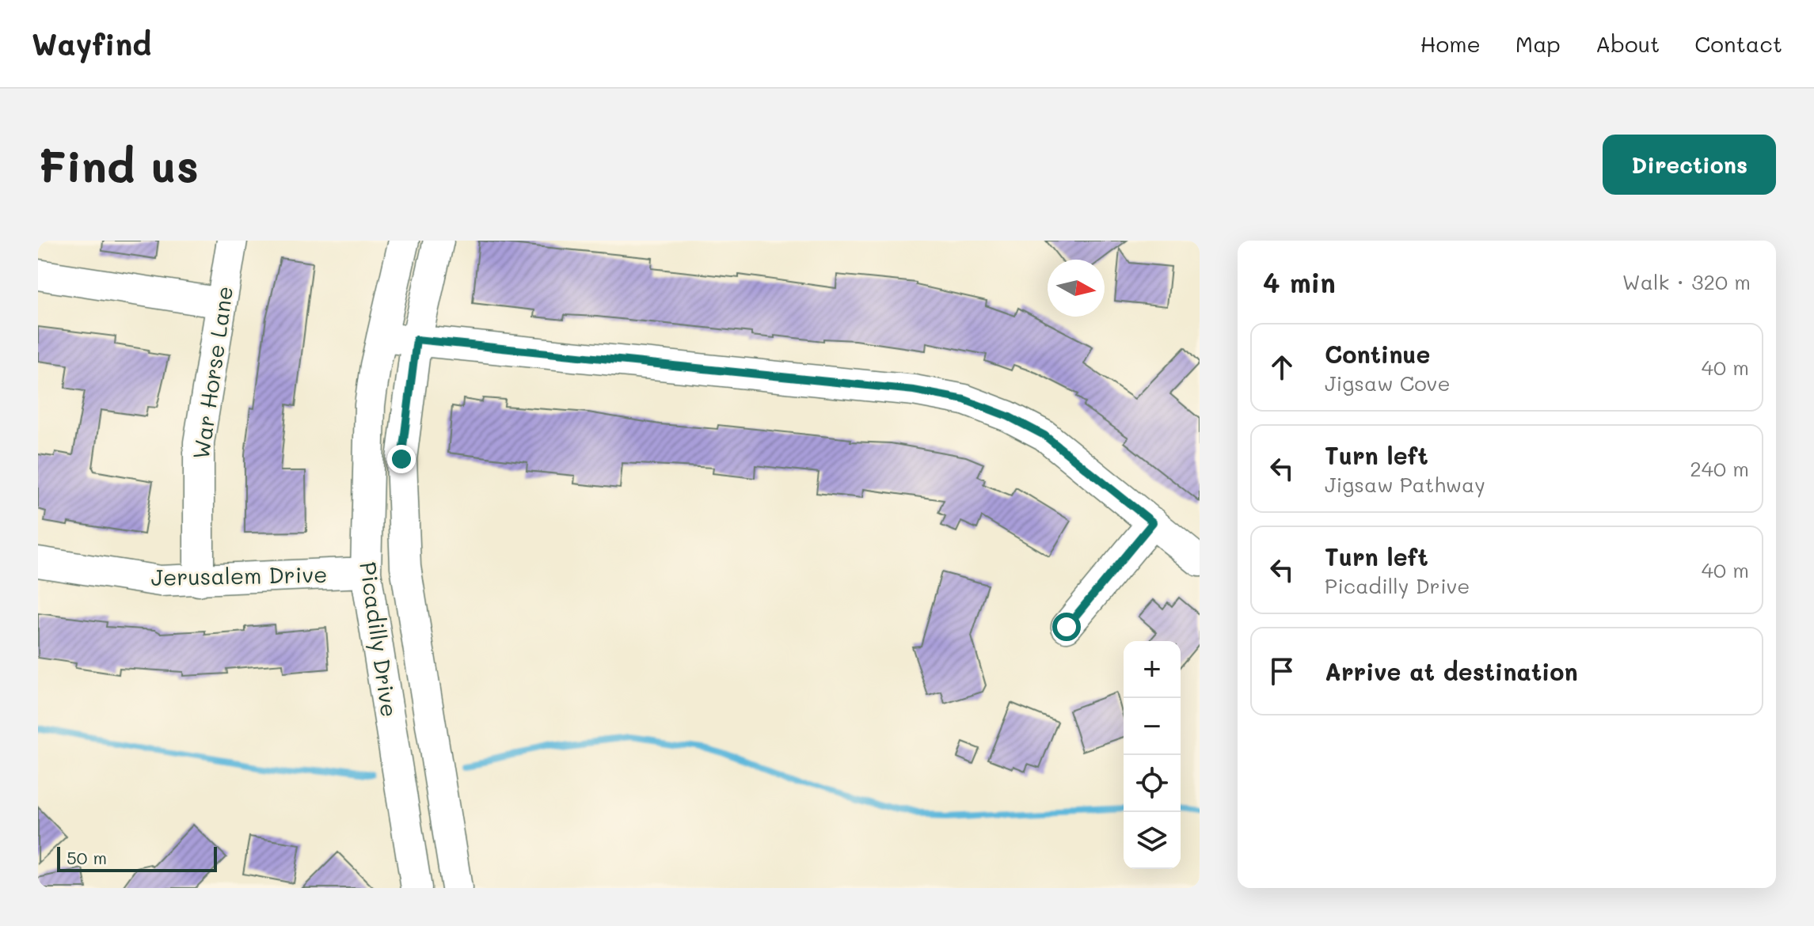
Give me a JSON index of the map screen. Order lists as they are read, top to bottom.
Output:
{
  "streets": {
    "street": ["War Horse Lane", "Jerusalem Drive", "Picadilly Drive"]
  },
  "crossings": [
    ["War Horse Lane", "Jerusalem Drive"],
    ["Jerusalem Drive", "Picadilly Drive"]
  ],
  "scale_bar": "50 m",
  "north": "right",
  "page": {
    "header": "Wayfind",
    "nav": [
      "Home",
      "Map",
      "About",
      "Contact"
    ],
    "buttons": "Directions",
    "title": "Find us",
    "heading": ["4 min", "Walk · 320 m"],
    "list": [
      ["Continue", "Jigsaw Cove", "40 m"],
      ["Turn left", "Jigsaw Pathway", "240 m"],
      ["Turn left", "Picadilly Drive", "40 m"],
      "Arrive at destination"
    ],
    "map_buttons": ["+", "−"],
    "scale": "50 m"
  }
}
